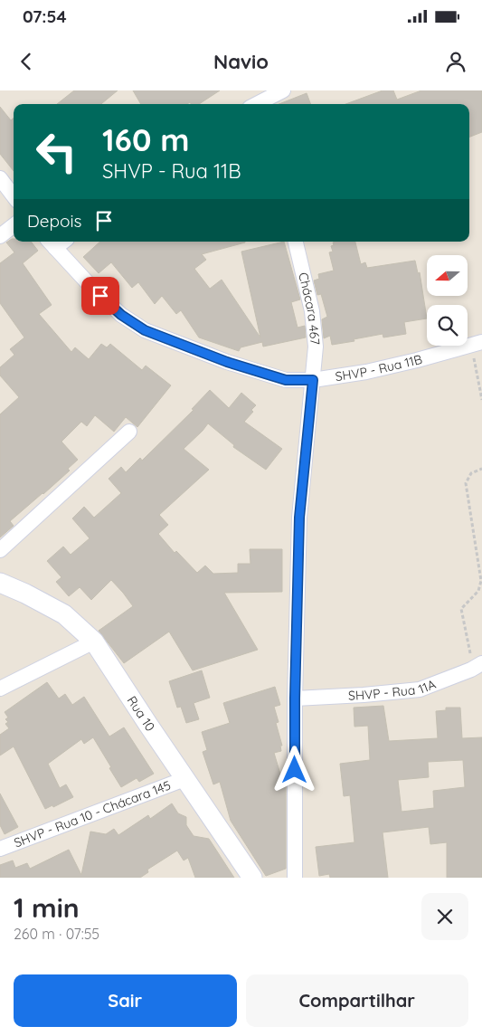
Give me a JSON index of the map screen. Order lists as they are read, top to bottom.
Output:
{
  "streets": {
    "street": [
      "Chácara 467",
      "SHVP - Rua 11B",
      "SHVP - Rua 11A",
      "Rua 10",
      "SHVP - Rua 10 - Chácara 145"
    ]
  },
  "crossings": [
    ["Chácara 467", "SHVP - Rua 11B"],
    ["Chácara 467", "SHVP - Rua 11A"],
    ["Rua 10", "SHVP - Rua 10 - Chácara 145"]
  ],
  "north": "left",
  "page": {
    "status": "07:54",
    "header": "Navio",
    "turn": ["160 m", "SHVP - Rua 11B"],
    "then": "Depois",
    "heading": ["1 min", "260 m · 07:55"],
    "buttons": ["Sair", "Compartilhar"]
  }
}
